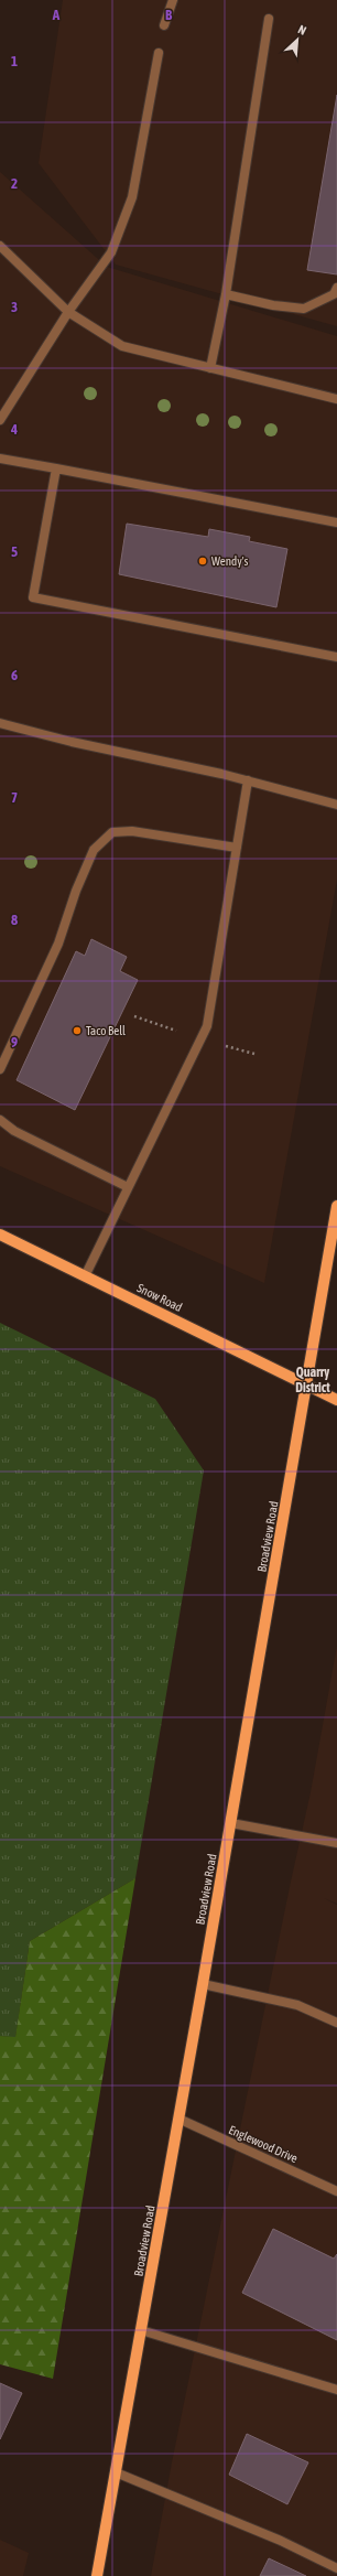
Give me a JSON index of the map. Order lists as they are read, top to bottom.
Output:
{
  "streets": {
    "main road": ["Snow Road", "Broadview Road"],
    "street": ["Englewood Drive"]
  },
  "crossings": [
    ["Snow Road", "Broadview Road"],
    ["Broadview Road", "Englewood Drive"]
  ],
  "districts": ["Quarry District"],
  "places": ["Wendy's", "Taco Bell"],
  "north": "top right",
  "grid": {
    "columns": ["A", "B"],
    "rows": [
      "1",
      "2",
      "3",
      "4",
      "5",
      "6",
      "7",
      "8",
      "9"
    ]
  }
}
